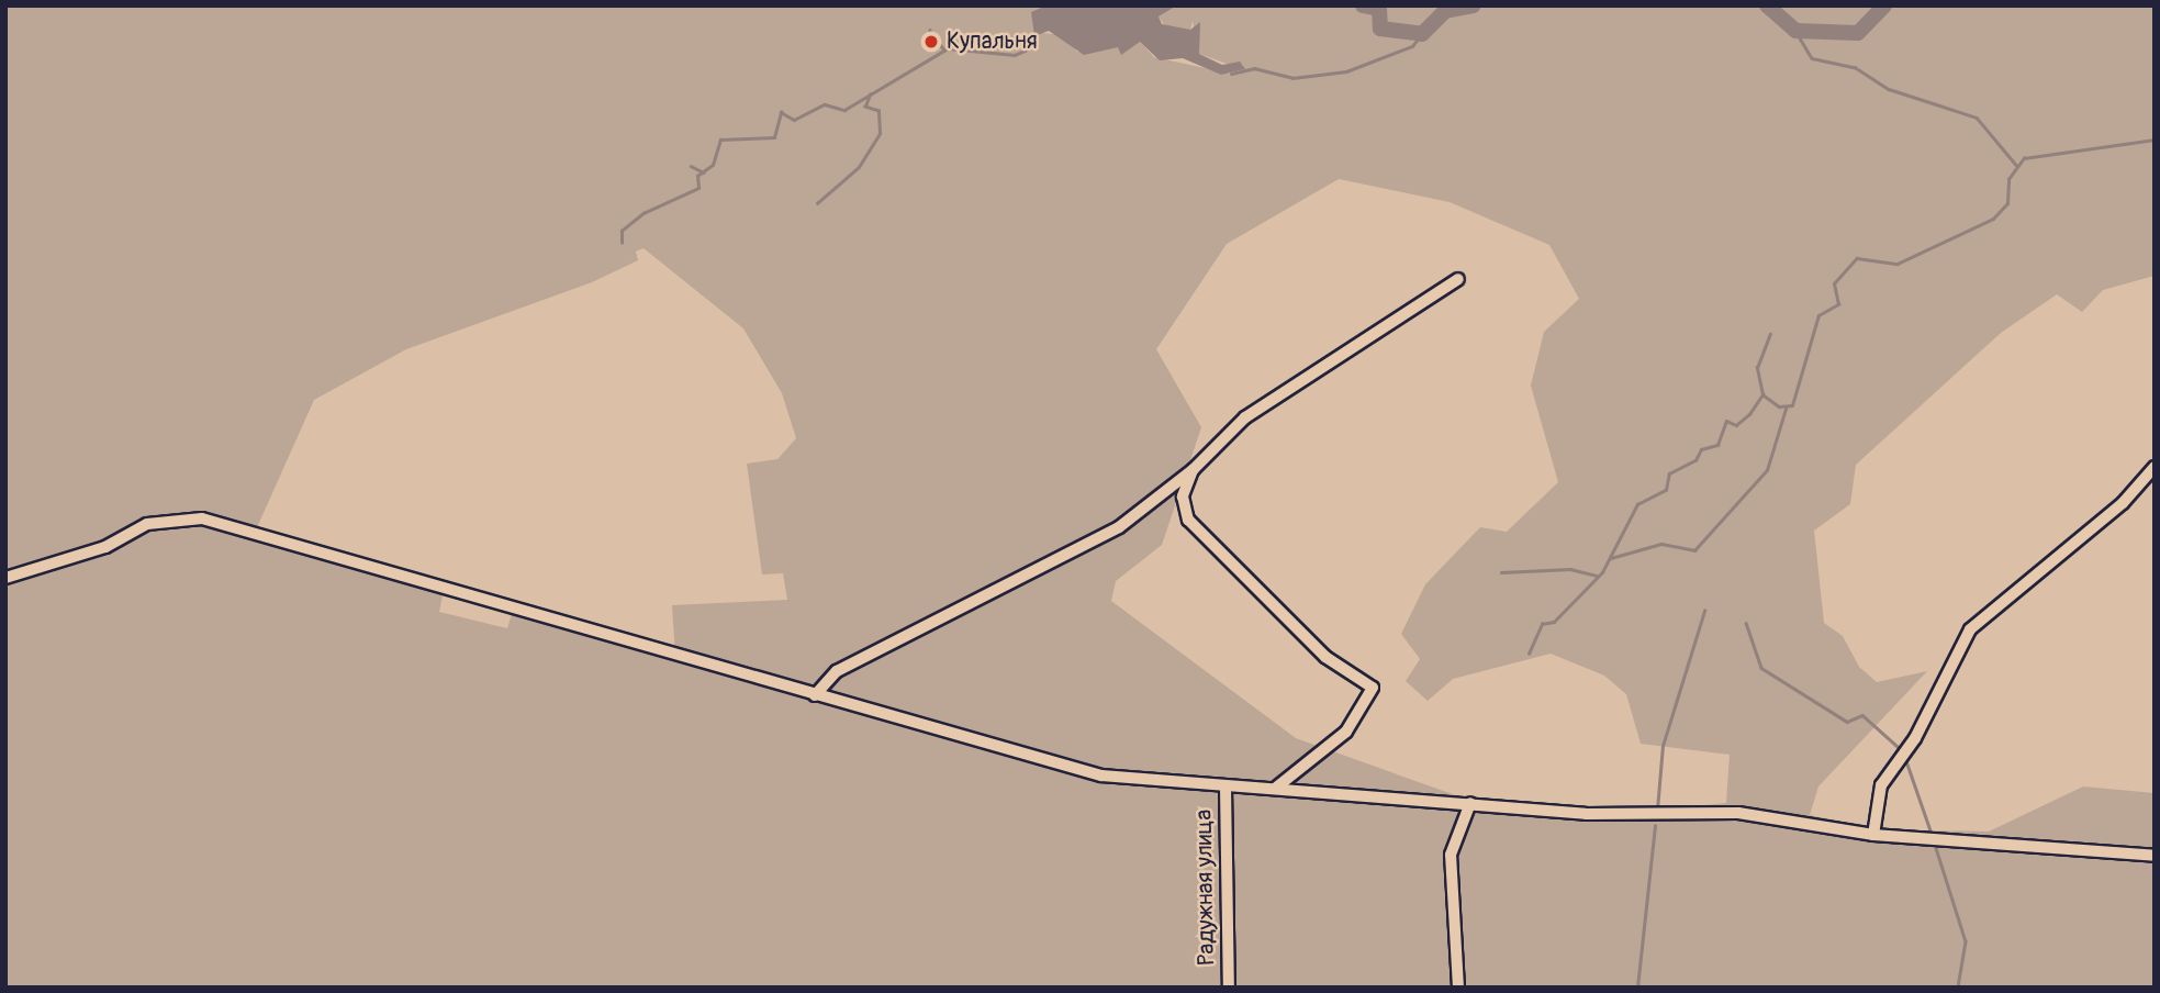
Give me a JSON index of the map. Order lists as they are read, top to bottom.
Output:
{
  "streets": {
    "street": ["Радужная улица"]
  },
  "places": ["Купальня"]
}
